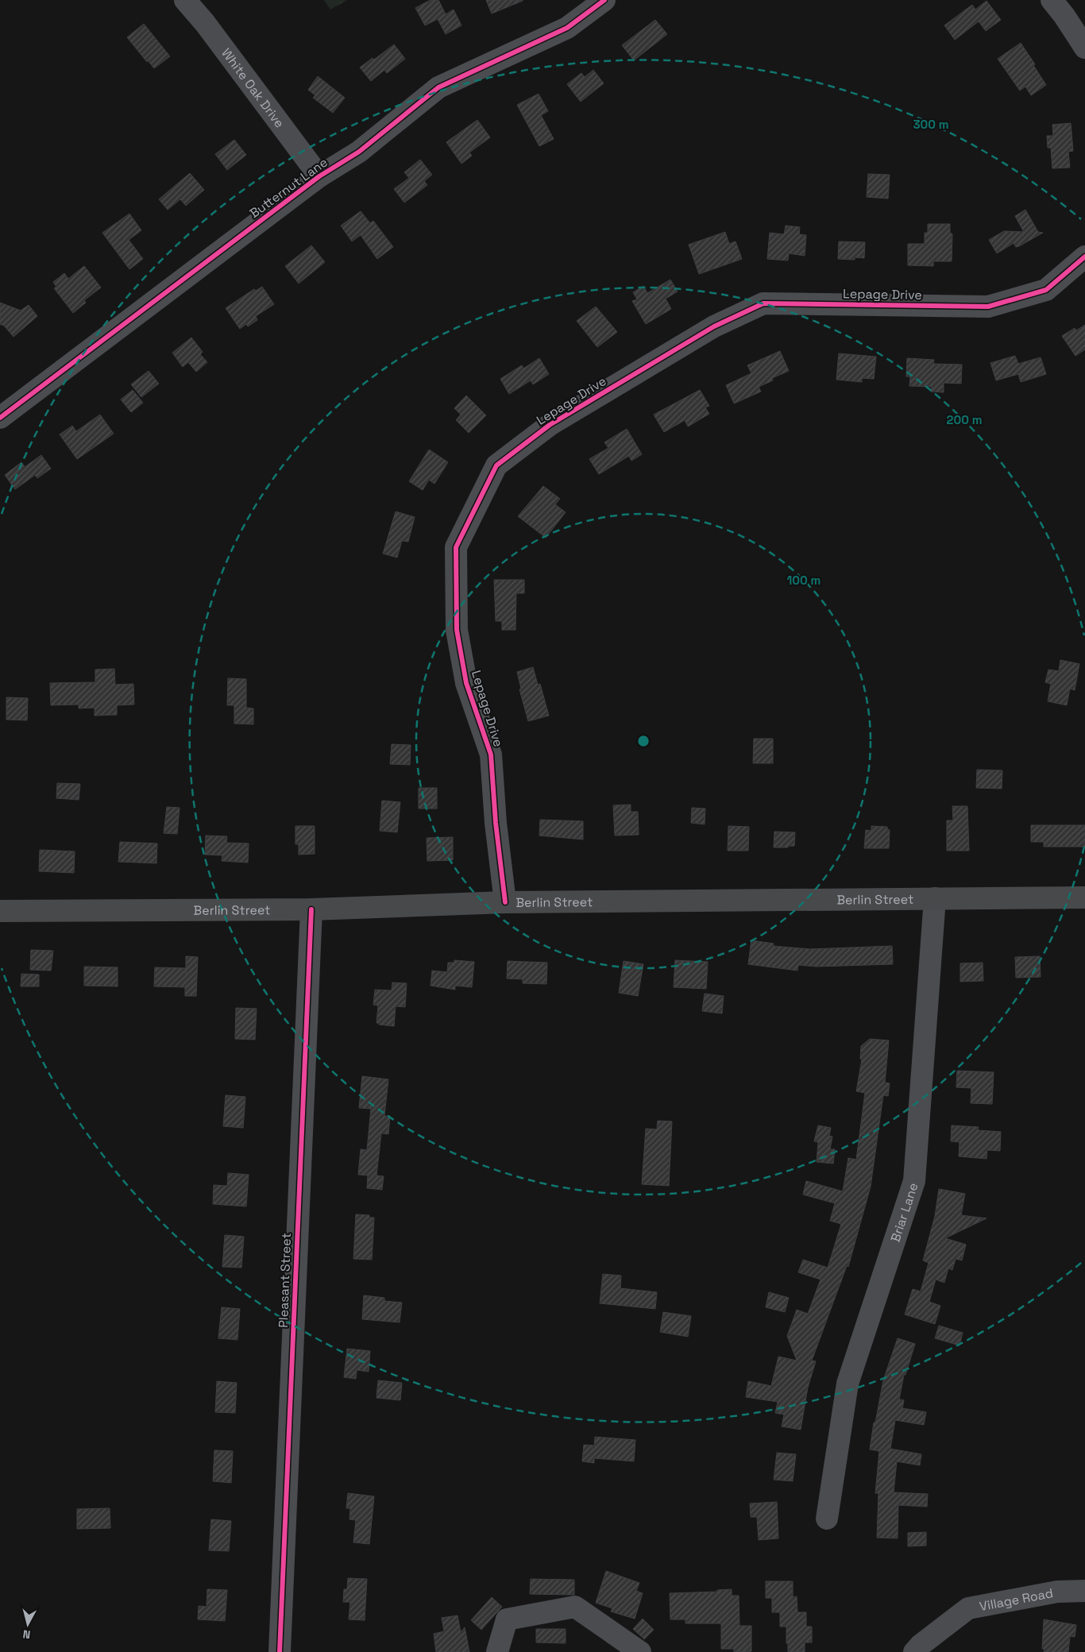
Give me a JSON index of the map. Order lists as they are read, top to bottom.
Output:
{
  "streets": {
    "main road": ["Berlin Street"],
    "street": [
      "White Oak Drive",
      "Butternut Lane",
      "Lepage Drive",
      "Briar Lane",
      "Pleasant Street",
      "Village Road"
    ]
  },
  "crossings": [
    ["White Oak Drive", "Butternut Lane"],
    ["Lepage Drive", "Berlin Street"],
    ["Berlin Street", "Briar Lane"],
    ["Berlin Street", "Pleasant Street"]
  ],
  "north": "bottom",
  "rings": ["300 m", "200 m", "100 m"]
}
